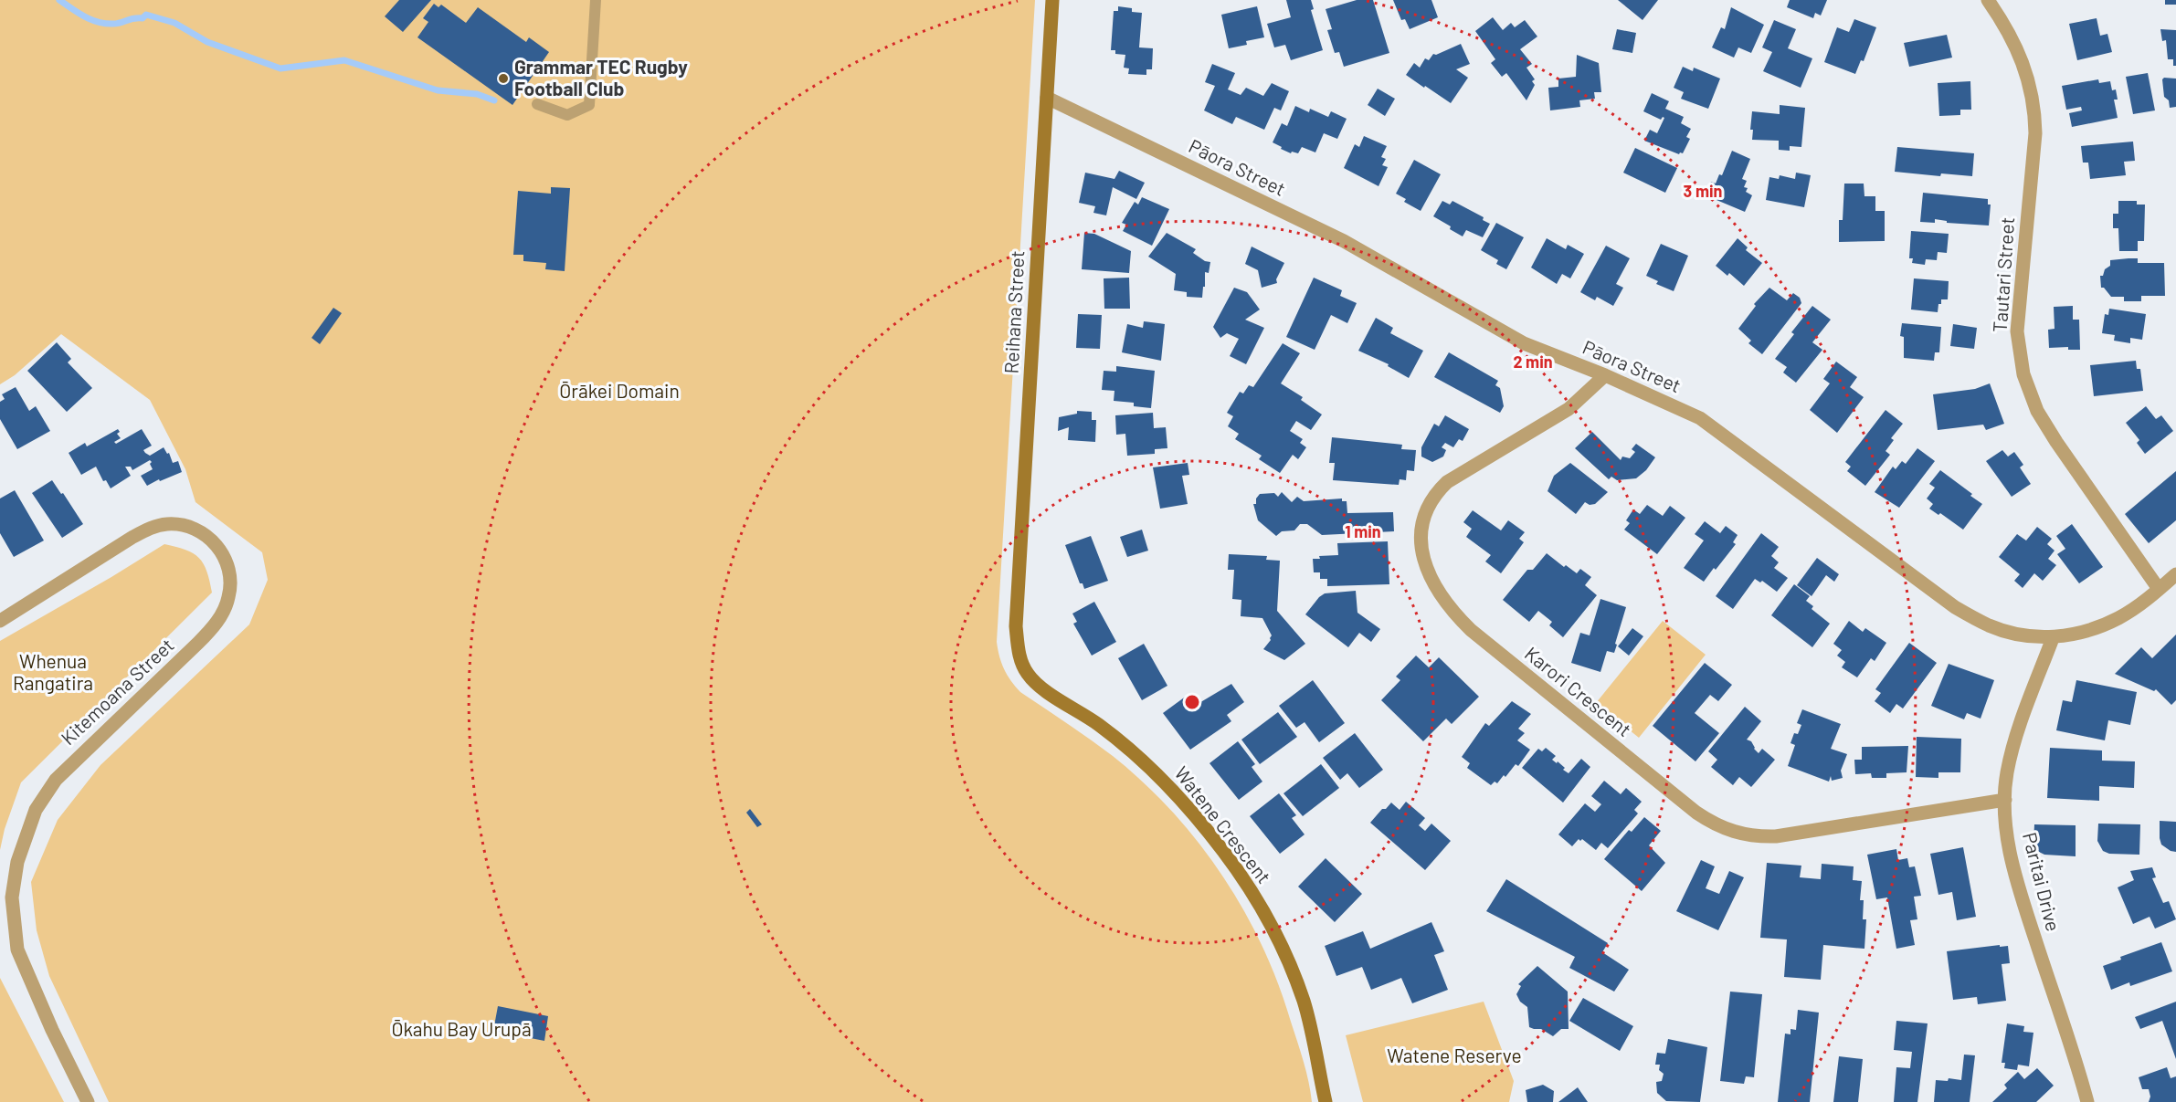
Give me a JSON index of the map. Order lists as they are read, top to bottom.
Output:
{
  "streets": {
    "street": [
      "Pāora Street",
      "Tautari Street",
      "Reihana Street",
      "Kitemoana Street",
      "Karori Crescent",
      "Watene Crescent",
      "Paritai Drive"
    ]
  },
  "crossings": [
    ["Pāora Street", "Tautari Street"],
    ["Pāora Street", "Reihana Street"],
    ["Pāora Street", "Karori Crescent"],
    ["Pāora Street", "Paritai Drive"],
    ["Reihana Street", "Watene Crescent"],
    ["Karori Crescent", "Paritai Drive"]
  ],
  "parks": [
    "Ōrākei Domain",
    "Whenua Rangatira",
    "Ōkahu Bay Urupā",
    "Watene Reserve"
  ],
  "places": ["Grammar TEC Rugby Football Club"],
  "rings": ["3 min", "2 min", "1 min"]
}
